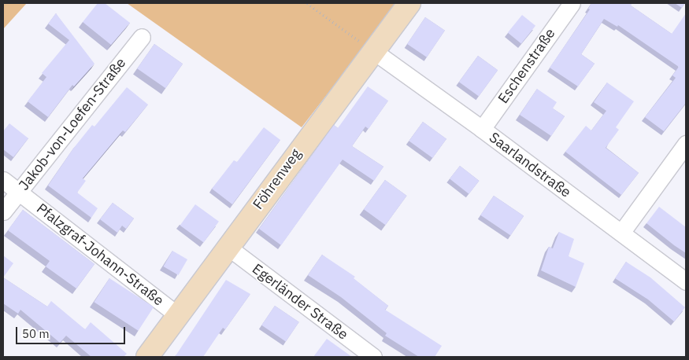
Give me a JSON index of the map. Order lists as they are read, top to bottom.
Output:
{
  "streets": {
    "street": [
      "Eschenstraße",
      "Jakob-von-Loefen-Straße",
      "Saarlandstraße",
      "Föhrenweg",
      "Pfalzgraf-Johann-Straße",
      "Egerländer Straße"
    ]
  },
  "crossings": [
    ["Eschenstraße", "Saarlandstraße"],
    ["Jakob-von-Loefen-Straße", "Pfalzgraf-Johann-Straße"],
    ["Saarlandstraße", "Föhrenweg"],
    ["Föhrenweg", "Pfalzgraf-Johann-Straße"],
    ["Föhrenweg", "Egerländer Straße"]
  ],
  "scale_bar": "50 m"
}
